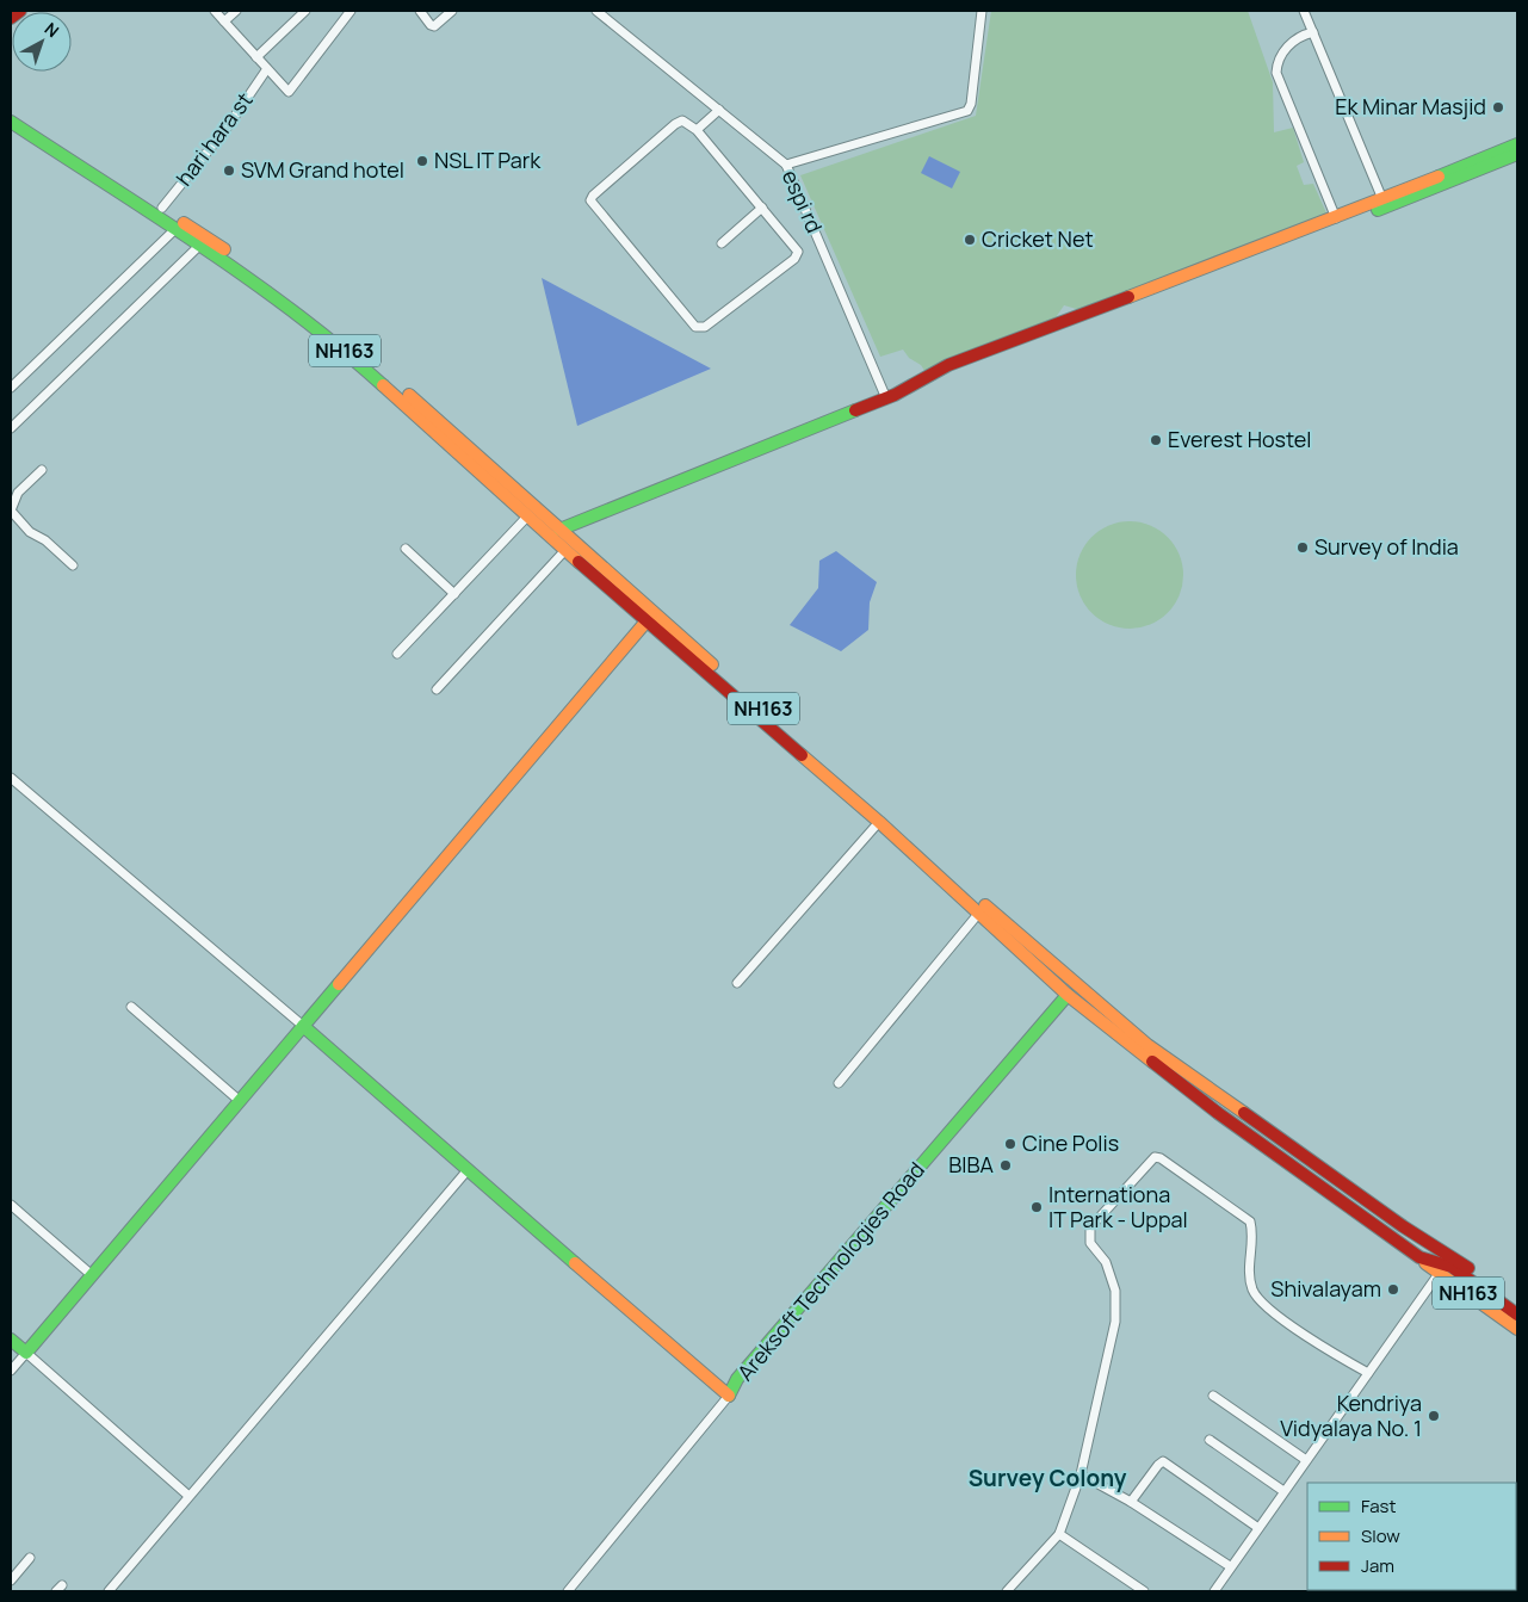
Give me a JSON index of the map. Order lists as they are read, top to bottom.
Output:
{
  "streets": {
    "main road": ["NH163", "Areksoft Technologies Road"],
    "street": ["hari hara st", "espi rd"]
  },
  "crossings": [
    ["hari hara st", "NH163"],
    ["NH163", "Areksoft Technologies Road"]
  ],
  "districts": ["Survey Colony"],
  "places": [
    "Ek Minar Masjid",
    "NSL IT Park",
    "SVM Grand hotel",
    "Cricket Net",
    "Everest Hostel",
    "Survey of India",
    "Cine Polis",
    "BIBA",
    "Internationa IT Park - Uppal",
    "Shivalayam",
    "Kendriya Vidyalaya No. 1"
  ],
  "legend": ["Fast", "Slow", "Jam"],
  "north": "top right"
}
